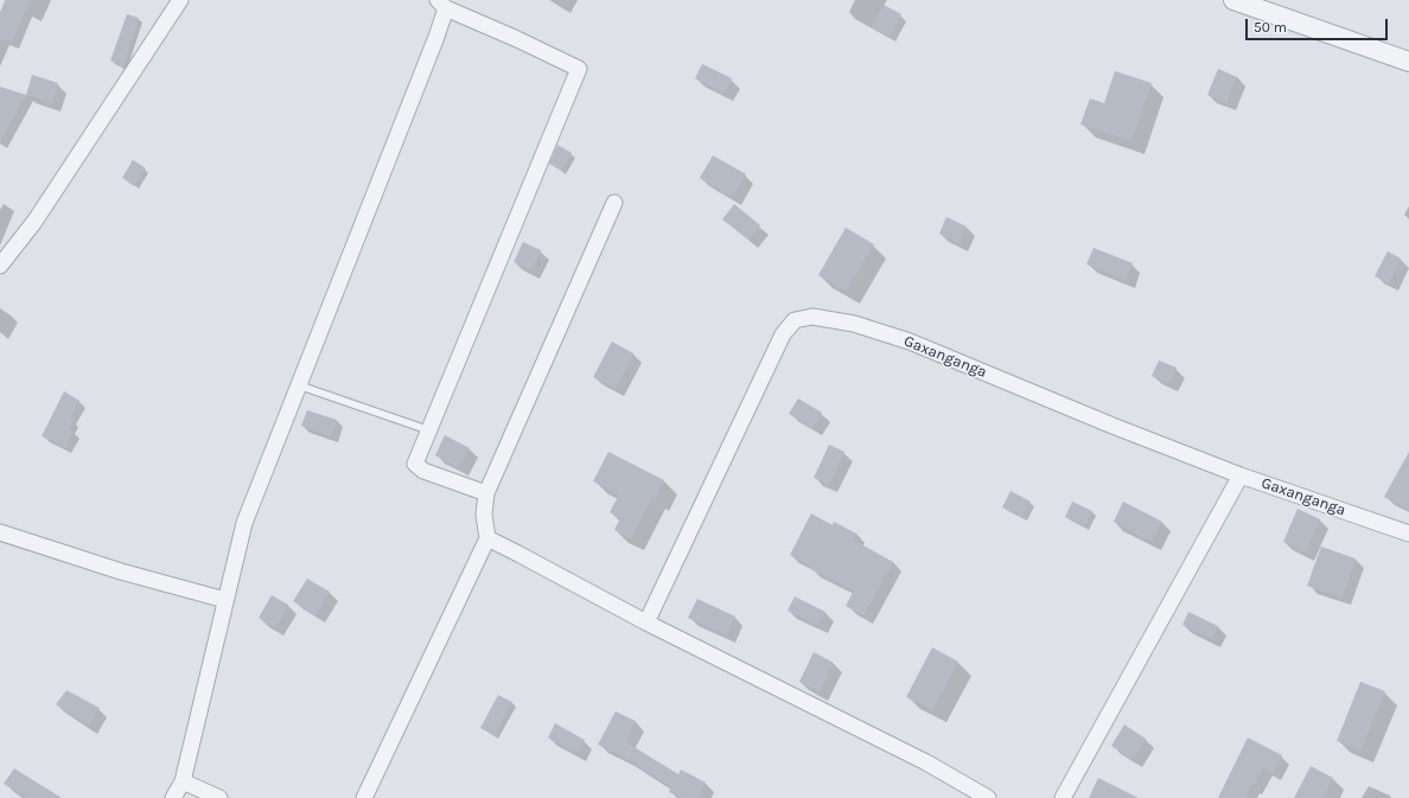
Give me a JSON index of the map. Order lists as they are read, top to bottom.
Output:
{
  "streets": {
    "street": ["Gaxanganga"]
  },
  "scale_bar": "50 m"
}
